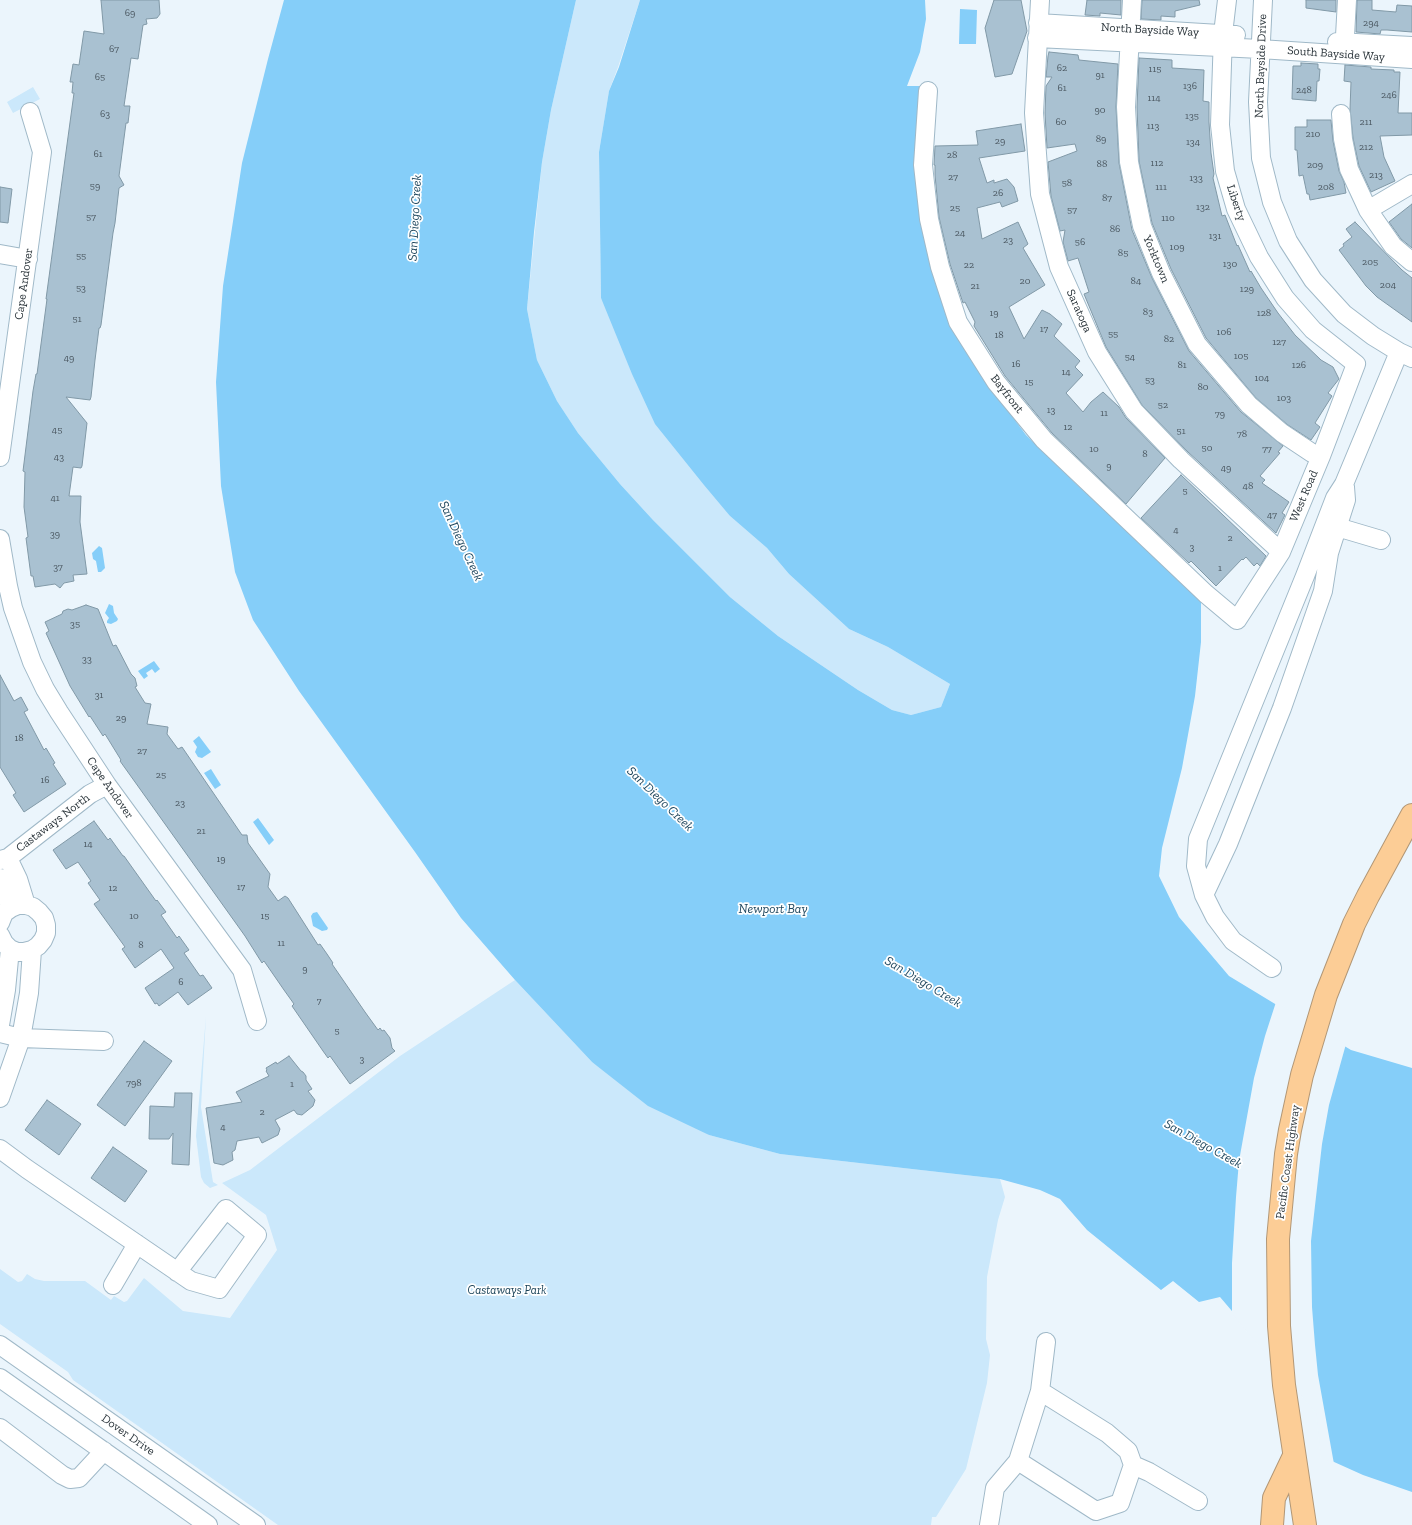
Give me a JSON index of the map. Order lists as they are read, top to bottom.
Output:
{
  "streets": {
    "highway": ["Pacific Coast Highway"],
    "street": [
      "North Bayside Way",
      "South Bayside Way",
      "North Bayside Drive",
      "Liberty",
      "Yorktown",
      "Cape Andover",
      "Saratoga",
      "Bayfront",
      "West Road",
      "Castaways North",
      "Dover Drive"
    ]
  },
  "crossings": [
    ["North Bayside Way", "South Bayside Way"],
    ["North Bayside Way", "North Bayside Drive"],
    ["North Bayside Way", "Liberty"],
    ["North Bayside Way", "Yorktown"],
    ["North Bayside Way", "Saratoga"],
    ["South Bayside Way", "North Bayside Drive"],
    ["Liberty", "West Road"],
    ["Yorktown", "West Road"],
    ["Cape Andover", "Castaways North"],
    ["Saratoga", "West Road"],
    ["Bayfront", "West Road"]
  ],
  "water": ["San Diego Creek", "Newport Bay"],
  "parks": ["Castaways Park"],
  "house_numbers": [
    "69",
    "294",
    "67",
    "62",
    "115",
    "91",
    "65",
    "136",
    "61",
    "248",
    "246",
    "114",
    "90",
    "63",
    "135",
    "60",
    "211",
    "113",
    "210",
    "89",
    "29",
    "134",
    "212",
    "61",
    "28",
    "112",
    "88",
    "209",
    "213",
    "27",
    "133",
    "58",
    "59",
    "111",
    "208",
    "26",
    "87",
    "132",
    "25",
    "57",
    "57",
    "110",
    "86",
    "24",
    "131",
    "23",
    "56",
    "109",
    "85",
    "55",
    "205",
    "130",
    "22",
    "20",
    "84",
    "204",
    "21",
    "53",
    "129",
    "83",
    "19",
    "128",
    "51",
    "17",
    "106",
    "55",
    "18",
    "82",
    "127",
    "105",
    "54",
    "49",
    "16",
    "81",
    "126",
    "14",
    "104",
    "53",
    "15",
    "80",
    "103",
    "52",
    "13",
    "11",
    "79",
    "12",
    "45",
    "51",
    "78",
    "50",
    "10",
    "77",
    "8",
    "43",
    "9",
    "49",
    "48",
    "5",
    "41",
    "47",
    "4",
    "39",
    "2",
    "3",
    "37",
    "1",
    "35",
    "33",
    "31",
    "29",
    "18",
    "27",
    "25",
    "16",
    "23",
    "21",
    "14",
    "19",
    "17",
    "12",
    "10",
    "15",
    "11",
    "8",
    "9",
    "6",
    "7",
    "5",
    "3",
    "798",
    "1",
    "2",
    "4"
  ]
}
